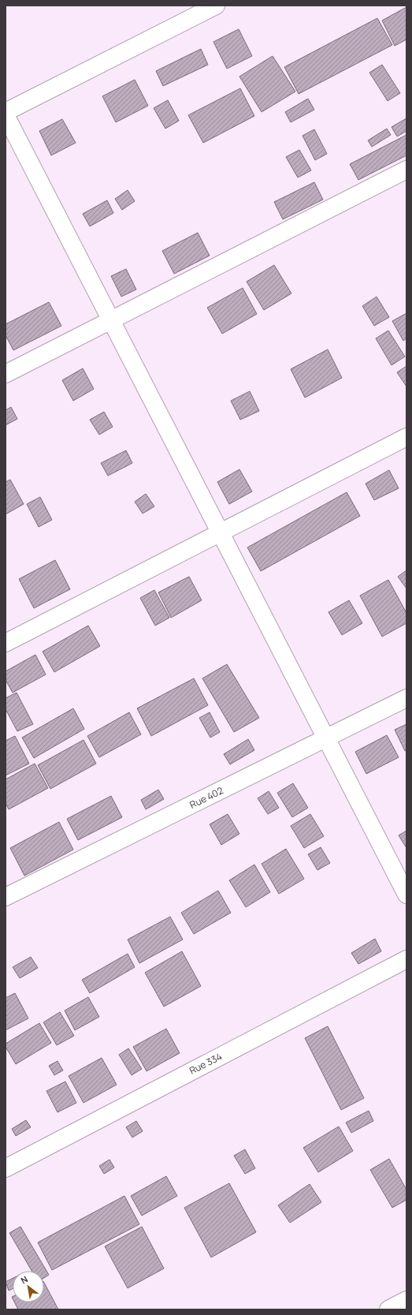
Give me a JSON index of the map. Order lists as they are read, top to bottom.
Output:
{
  "streets": {
    "street": ["Rue 402", "Rue 334"]
  },
  "north": "top left"
}
